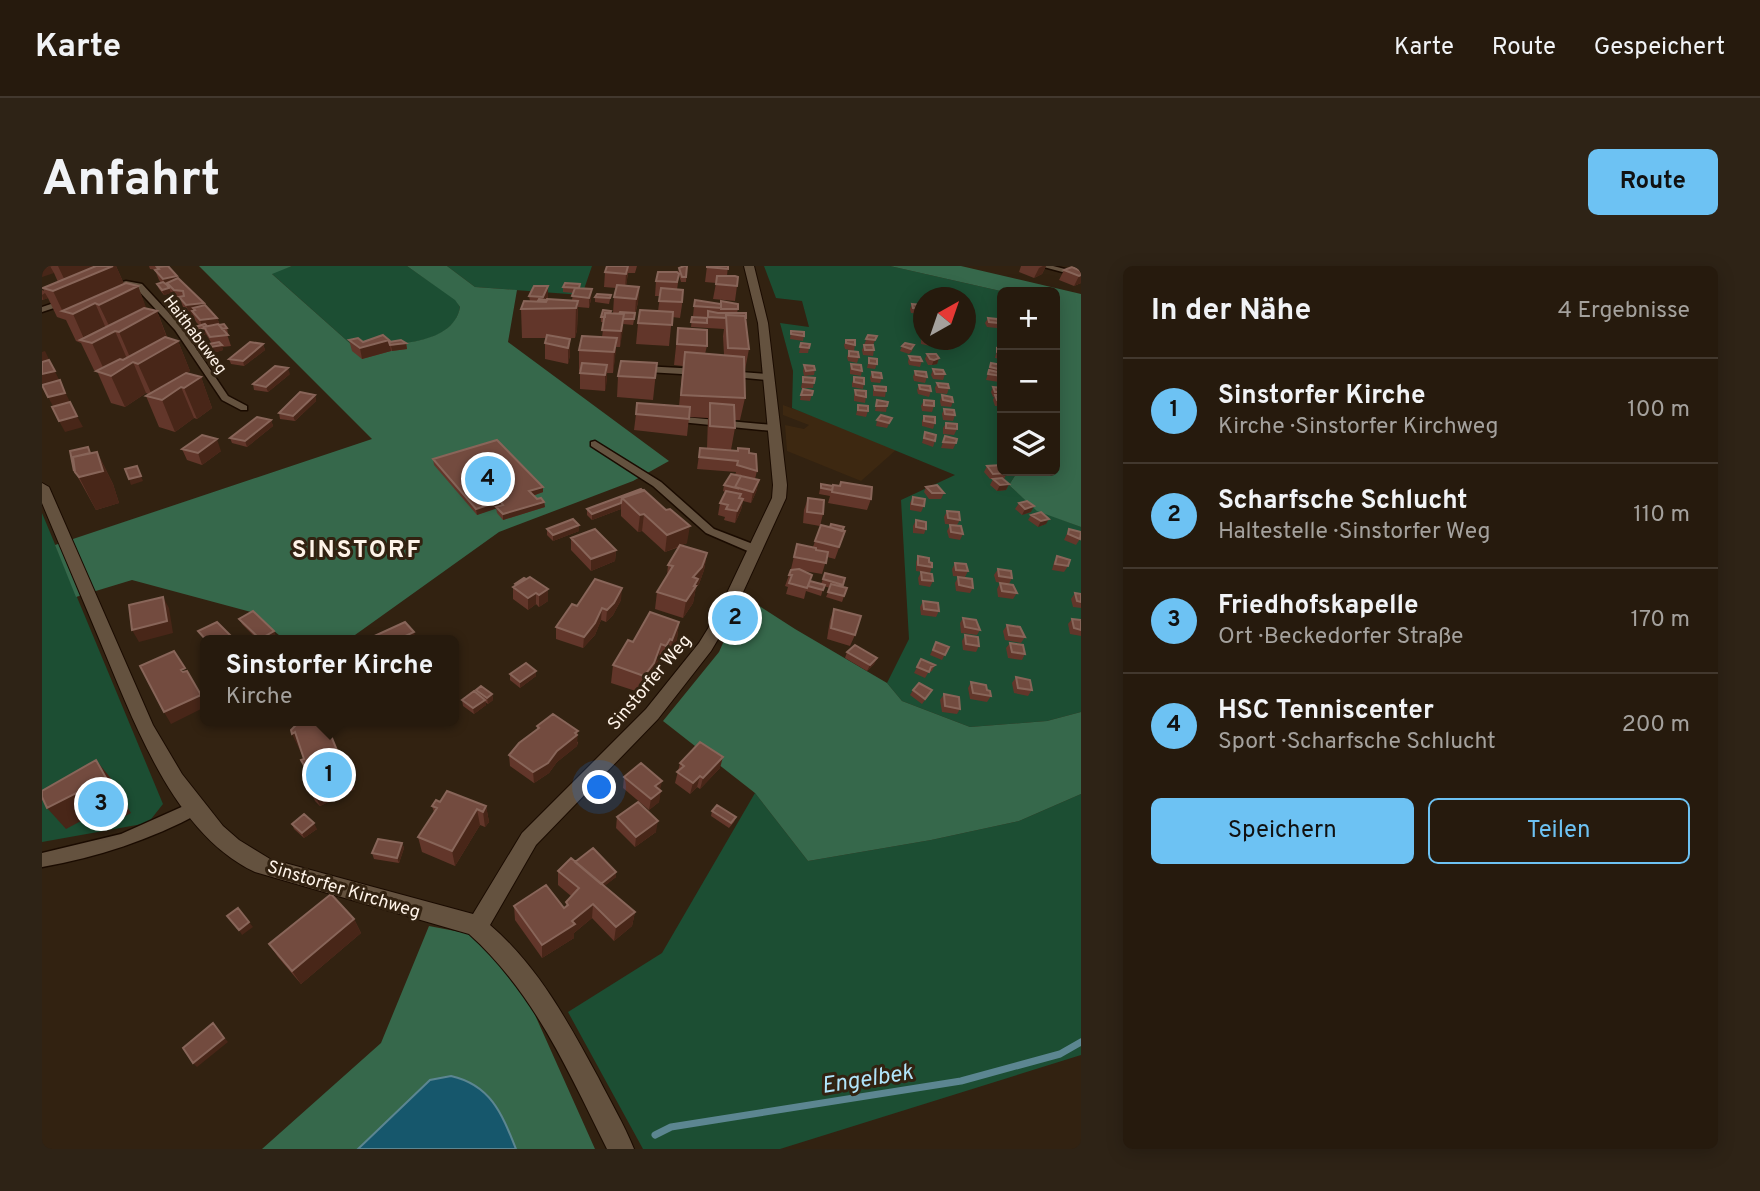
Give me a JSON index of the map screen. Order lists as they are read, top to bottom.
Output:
{
  "streets": {
    "street": ["Haithabuweg", "Sinstorfer Weg", "Sinstorfer Kirchweg"]
  },
  "crossings": [
    ["Sinstorfer Weg", "Sinstorfer Kirchweg"]
  ],
  "districts": ["SINSTORF"],
  "water": ["Engelbek"],
  "north": "top right",
  "page": {
    "header": "Karte",
    "nav": ["Karte", "Route", "Gespeichert"],
    "buttons": [
      "Route",
      ["Speichern", "Teilen"]
    ],
    "title": "Anfahrt",
    "heading": ["In der Nähe", "4 Ergebnisse"],
    "map_buttons": ["+", "−"],
    "list": [
      {
        "mark": "1",
        "name": "Sinstorfer Kirche",
        "note": "Kirche · Sinstorfer Kirchweg",
        "value": "100 m"
      },
      {
        "mark": "2",
        "name": "Scharfsche Schlucht",
        "note": "Haltestelle · Sinstorfer Weg",
        "value": "110 m"
      },
      {
        "mark": "3",
        "name": "Friedhofskapelle",
        "note": "Ort · Beckedorfer Straße",
        "value": "170 m"
      },
      {
        "mark": "4",
        "name": "HSC Tenniscenter",
        "note": "Sport · Scharfsche Schlucht",
        "value": "200 m"
      }
    ],
    "pins": [
      "4",
      "2",
      "1",
      "3"
    ],
    "popup": ["Sinstorfer Kirche", "Kirche"]
  }
}
